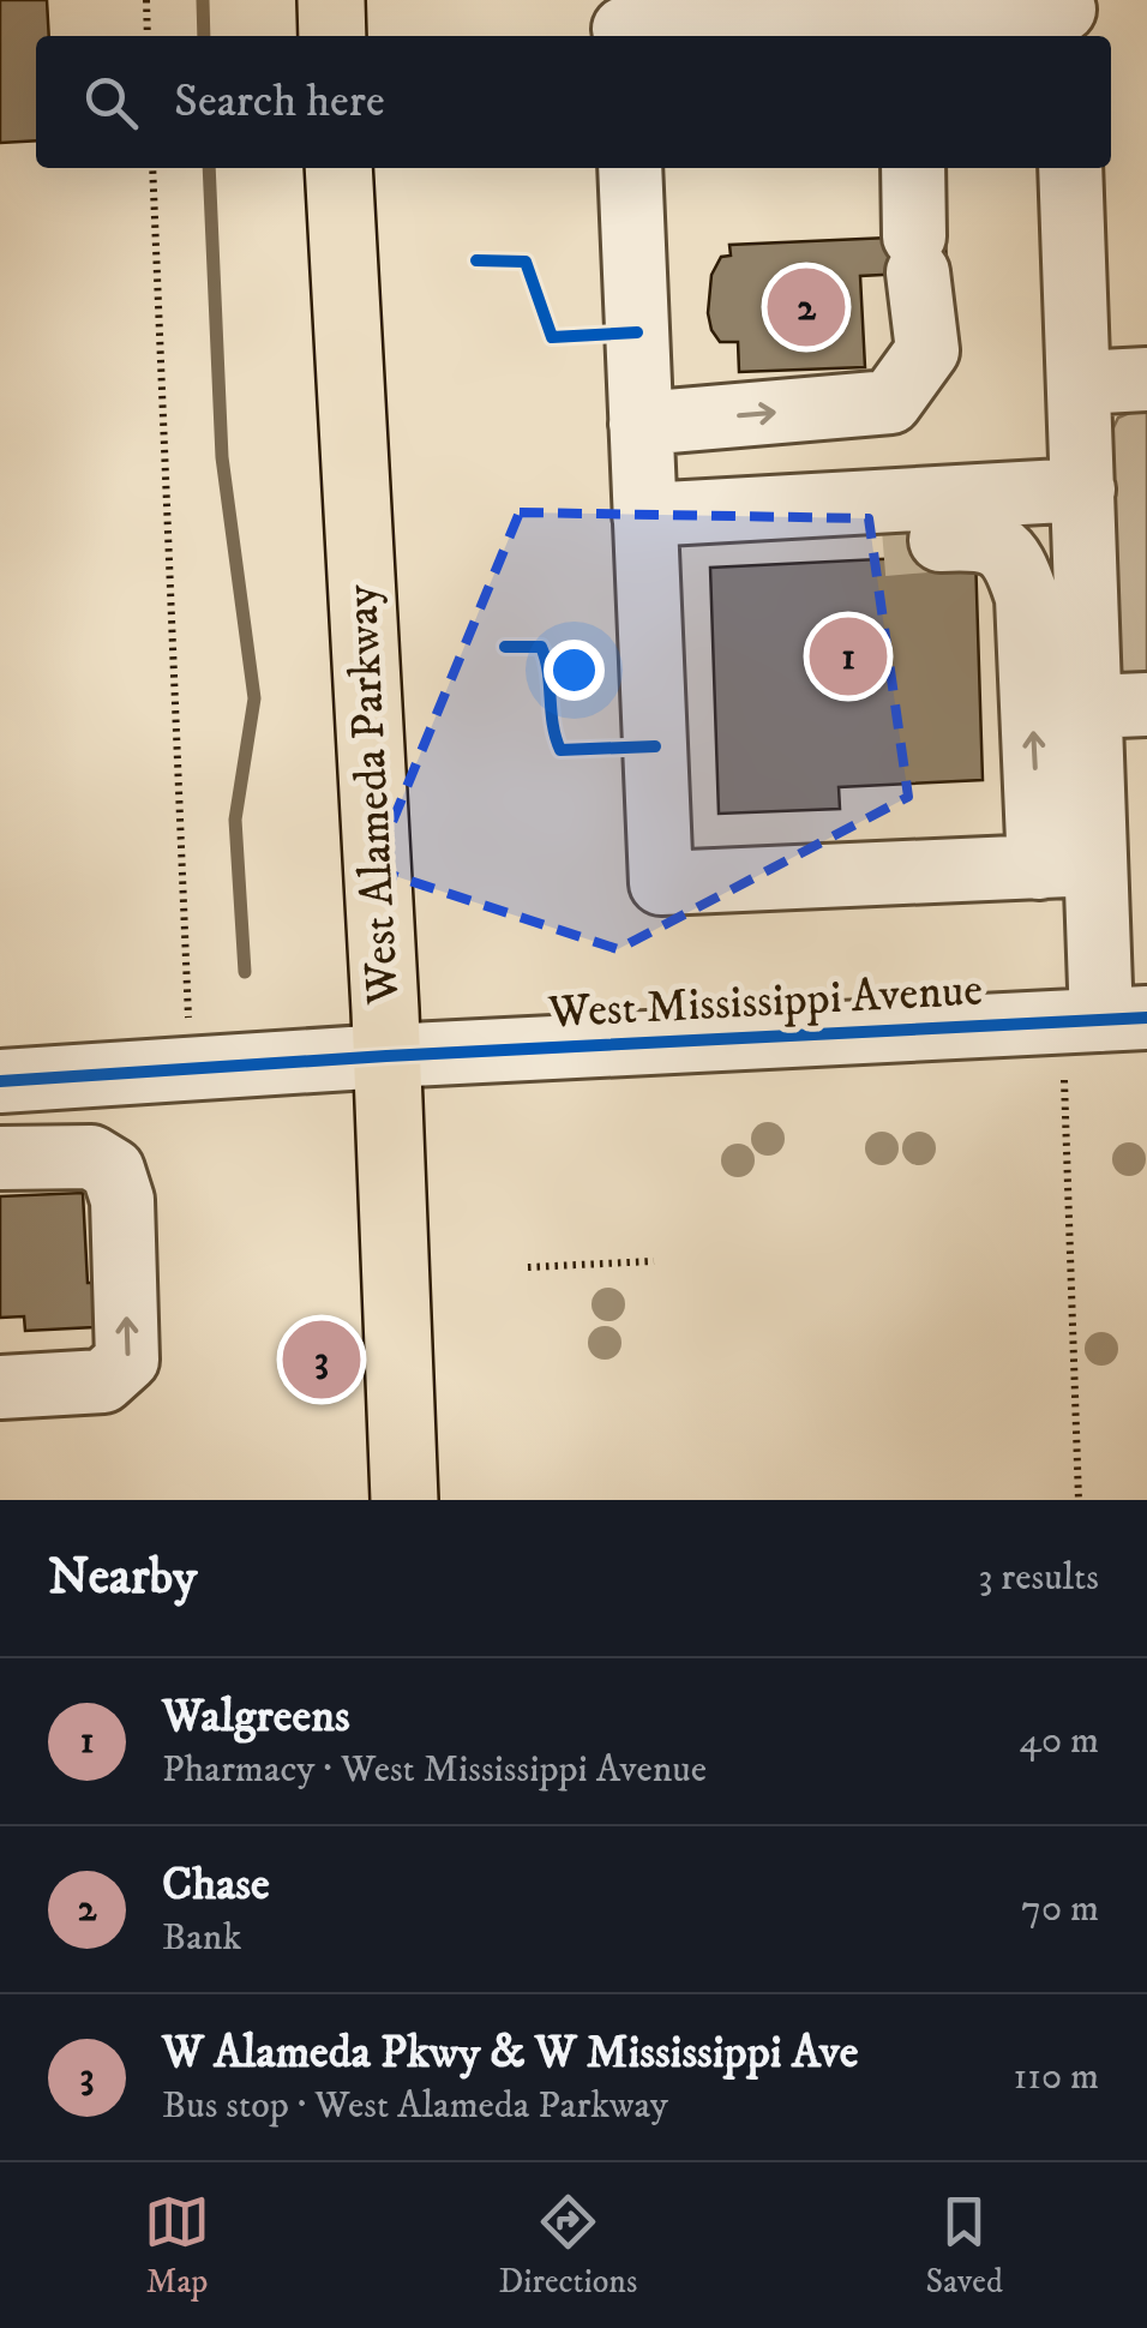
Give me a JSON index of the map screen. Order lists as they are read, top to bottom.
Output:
{
  "streets": {
    "main road": ["West Alameda Parkway"],
    "street": ["West Mississippi Avenue"]
  },
  "crossings": [
    ["West Alameda Parkway", "West Mississippi Avenue"]
  ],
  "page": {
    "search": "Search here",
    "pins": ["2", "1", "3"],
    "heading": ["Nearby", "3 results"],
    "list": [
      {
        "mark": "1",
        "name": "Walgreens",
        "note": "Pharmacy · West Mississippi Avenue",
        "value": "40 m"
      },
      {
        "mark": "2",
        "name": "Chase",
        "note": "Bank",
        "value": "70 m"
      },
      {
        "mark": "3",
        "name": "W Alameda Pkwy & W Mississippi Ave",
        "note": "Bus stop · West Alameda Parkway",
        "value": "110 m"
      }
    ],
    "nav": ["Map", "Directions", "Saved"]
  }
}
